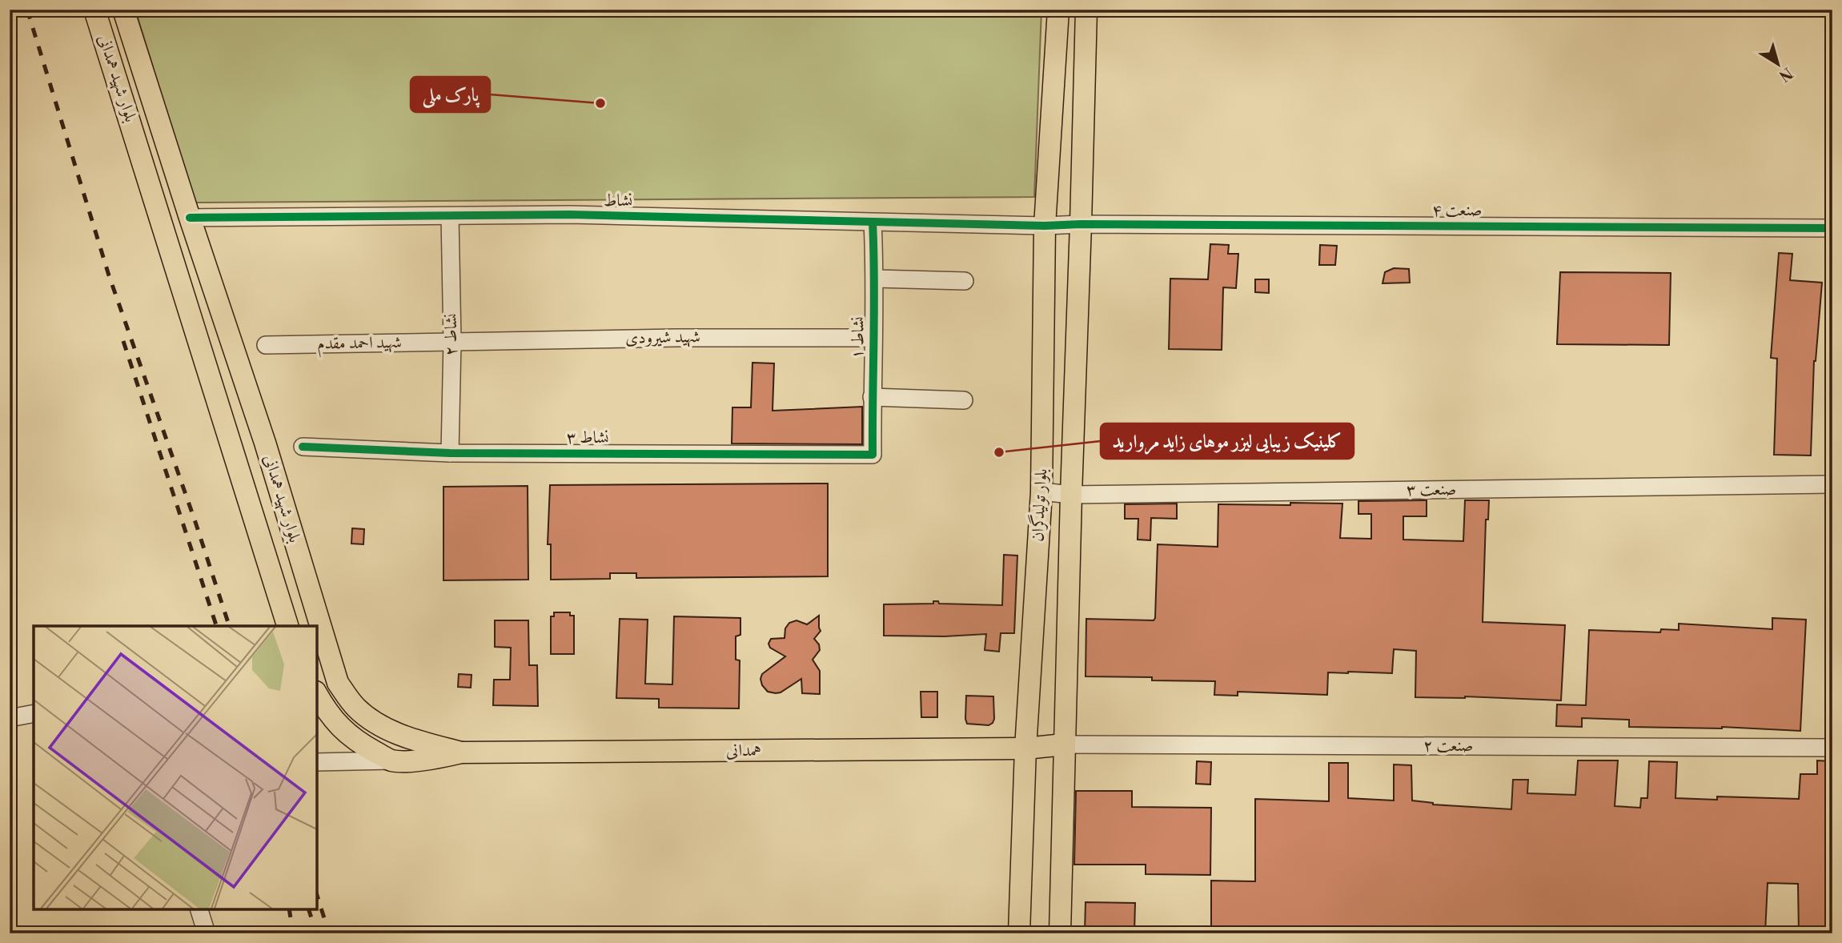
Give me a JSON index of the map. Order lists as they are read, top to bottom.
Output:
{
  "streets": {
    "main road": ["بلوار شهید همدانی", "بلوار تولیدگران", "همدانی"],
    "street": [
      "نشاط",
      "صنعت ۴",
      "نشاط ۲",
      "شهید شیرودی",
      "نشاط ۱",
      "شهید احمد مقدم",
      "نشاط ۳",
      "صنعت ۳",
      "صنعت ۲"
    ]
  },
  "crossings": [
    ["بلوار شهید همدانی", "نشاط"],
    ["بلوار شهید همدانی", "همدانی"],
    ["نشاط", "صنعت ۴"],
    ["نشاط", "نشاط ۲"],
    ["نشاط", "نشاط ۱"],
    ["نشاط", "بلوار تولیدگران"],
    ["صنعت ۴", "بلوار تولیدگران"],
    ["نشاط ۲", "شهید شیرودی"],
    ["نشاط ۲", "شهید احمد مقدم"],
    ["نشاط ۲", "نشاط ۳"],
    ["شهید شیرودی", "نشاط ۱"],
    ["شهید شیرودی", "شهید احمد مقدم"],
    ["نشاط ۱", "نشاط ۳"],
    ["صنعت ۳", "بلوار تولیدگران"],
    ["بلوار تولیدگران", "صنعت ۲"],
    ["بلوار تولیدگران", "همدانی"],
    ["صنعت ۲", "همدانی"]
  ],
  "places": ["پارک ملی", "کلینیک زیبایی لیزر موهای زاید مروارید"],
  "north": "bottom right"
}
